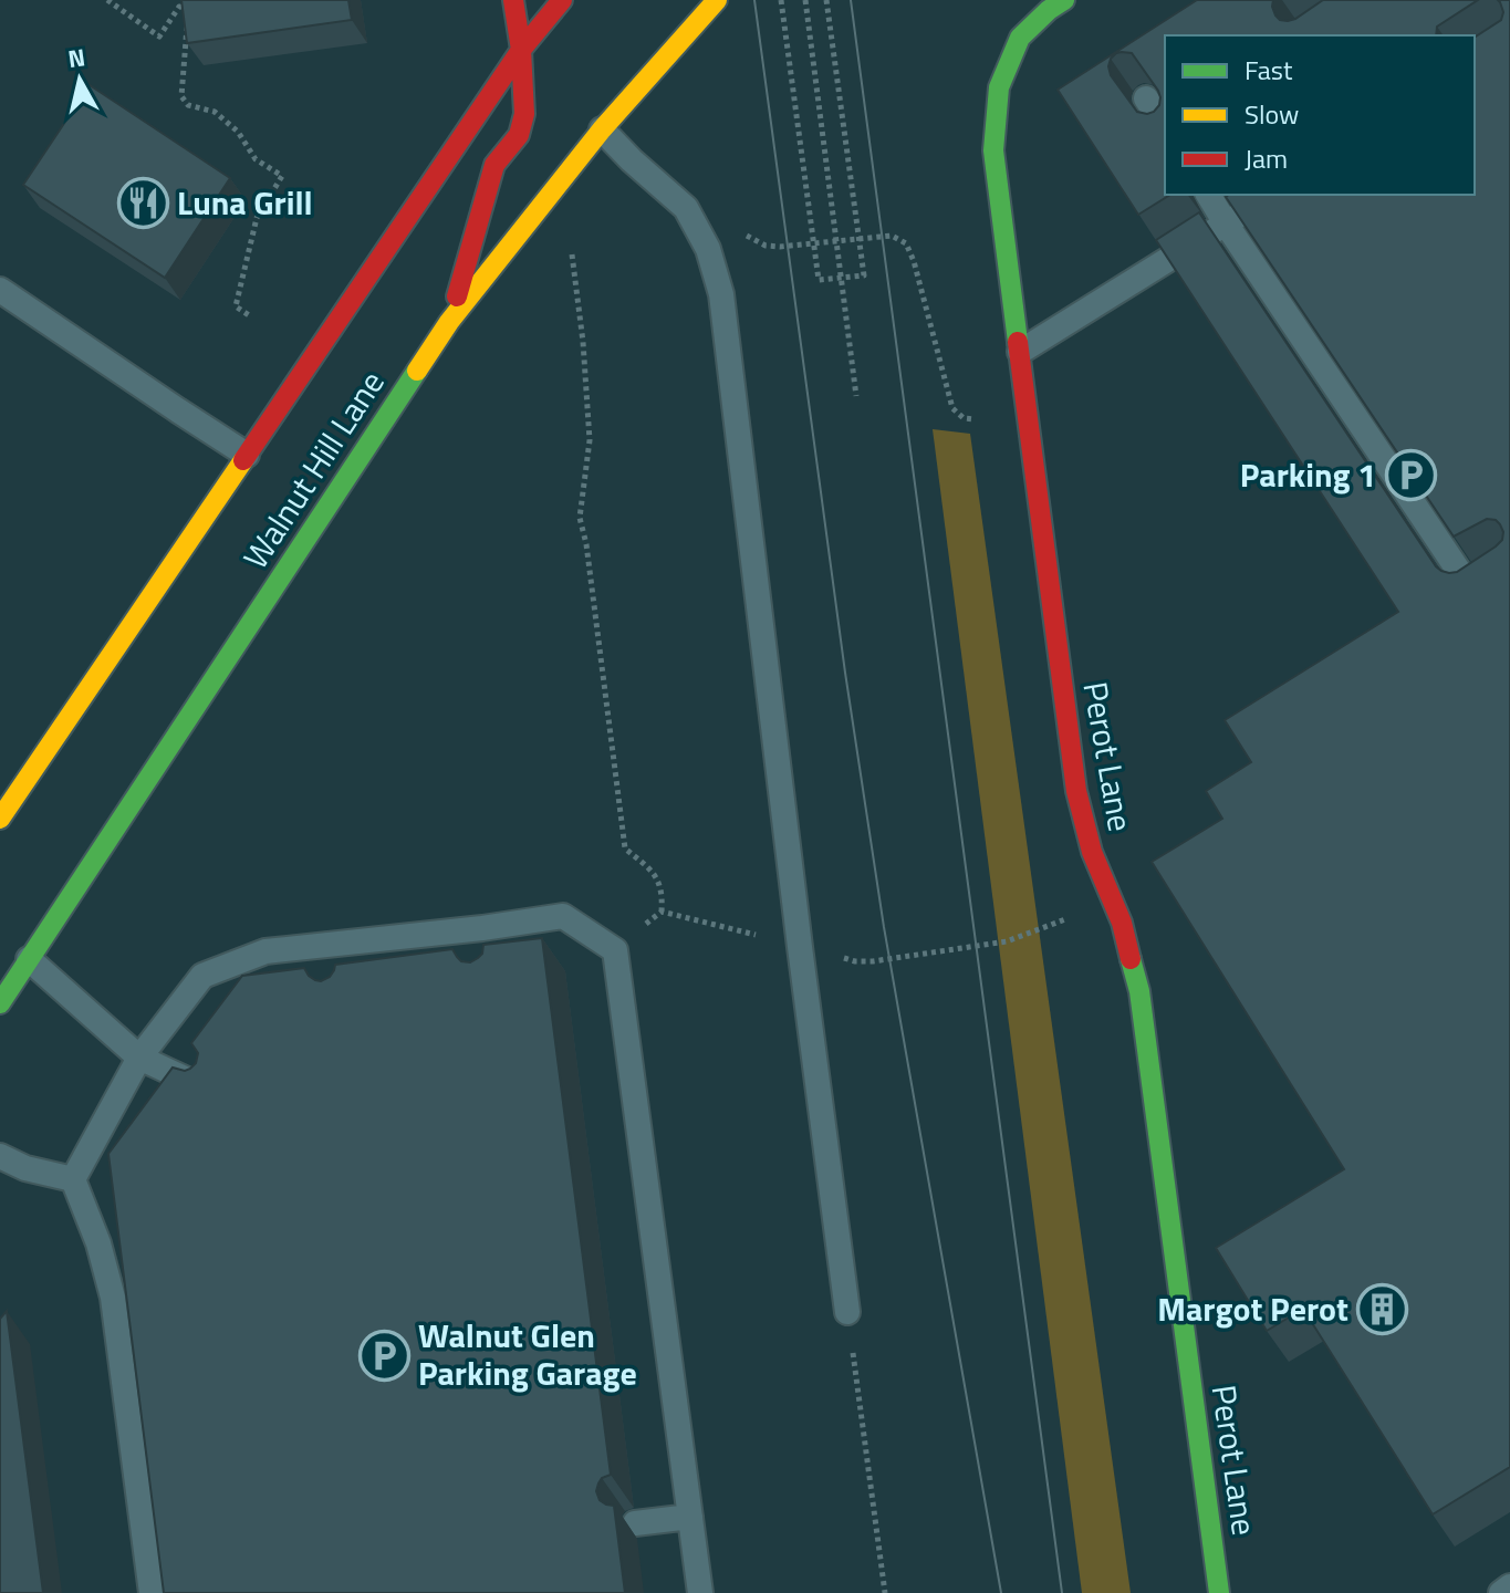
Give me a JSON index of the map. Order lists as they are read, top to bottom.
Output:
{
  "streets": {
    "main road": ["Walnut Hill Lane", "Perot Lane"]
  },
  "places": {
    "restaurant": ["Luna Grill"],
    "parking": ["Parking 1", "Walnut Glen Parking Garage"],
    "building": ["Margot Perot"]
  },
  "legend": ["Fast", "Slow", "Jam"],
  "north": "top"
}
